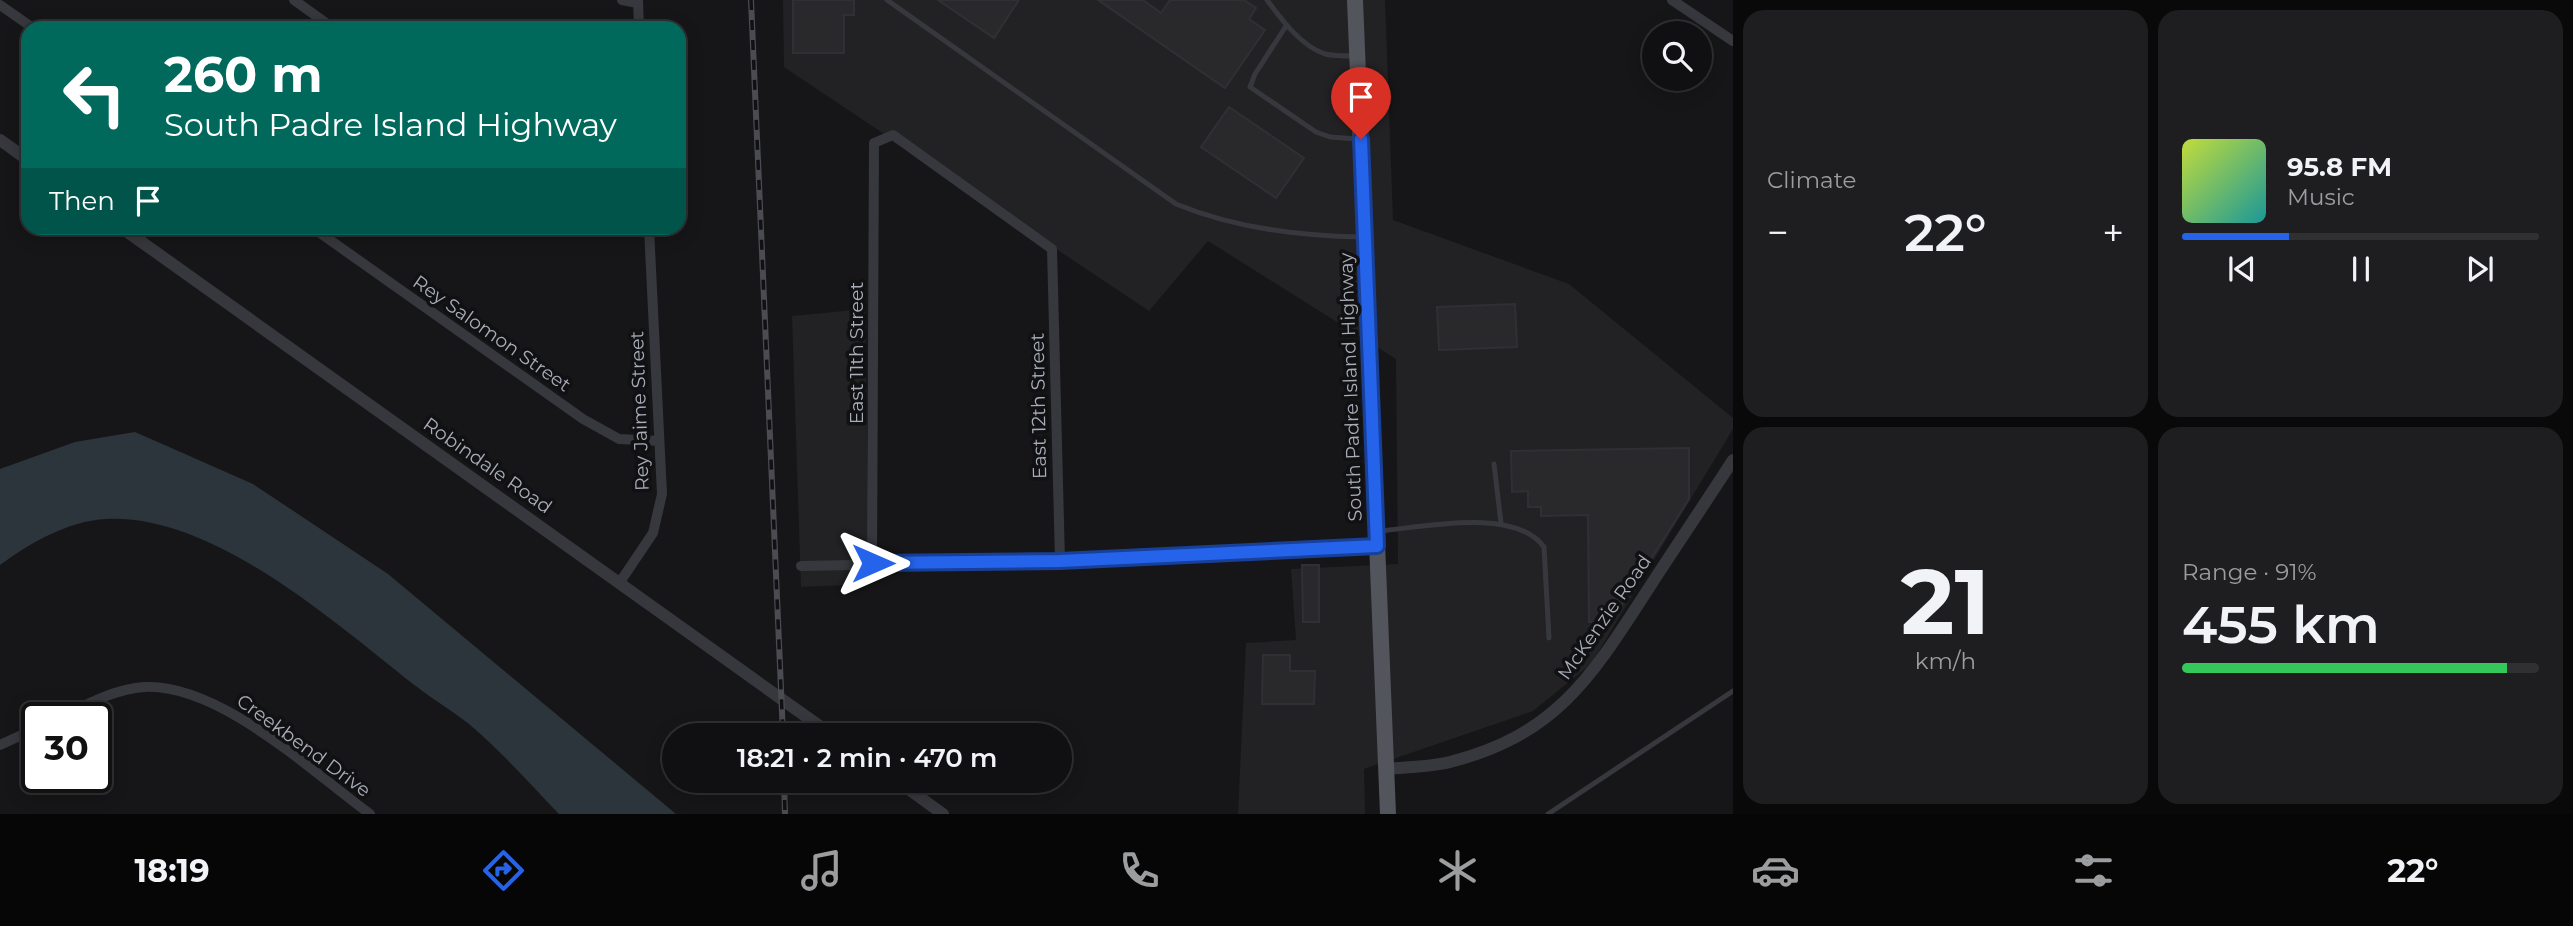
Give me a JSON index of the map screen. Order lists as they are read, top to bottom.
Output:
{
  "streets": {
    "main road": ["South Padre Island Highway"],
    "street": [
      "Rey Salomon Street",
      "East 11th Street",
      "East 12th Street",
      "Rey Jaime Street",
      "Robindale Road",
      "McKenzie Road",
      "Creekbend Drive"
    ]
  },
  "crossings": [
    ["Rey Salomon Street", "Rey Jaime Street"],
    ["East 11th Street", "East 12th Street"],
    ["South Padre Island Highway", "McKenzie Road"],
    ["Rey Jaime Street", "Robindale Road"]
  ],
  "page": {
    "tile": [
      "Climate",
      ["21", "km/h"],
      ["Range · 91%", "455 km"]
    ],
    "turn": ["260 m", "South Padre Island Highway"],
    "song": ["95.8 FM", "Music"],
    "then": "Then",
    "heat": ["−", "22°", "+"],
    "limit": "30",
    "trip": "18:21 · 2 min · 470 m",
    "tabs": ["18:19", "22°"]
  }
}
